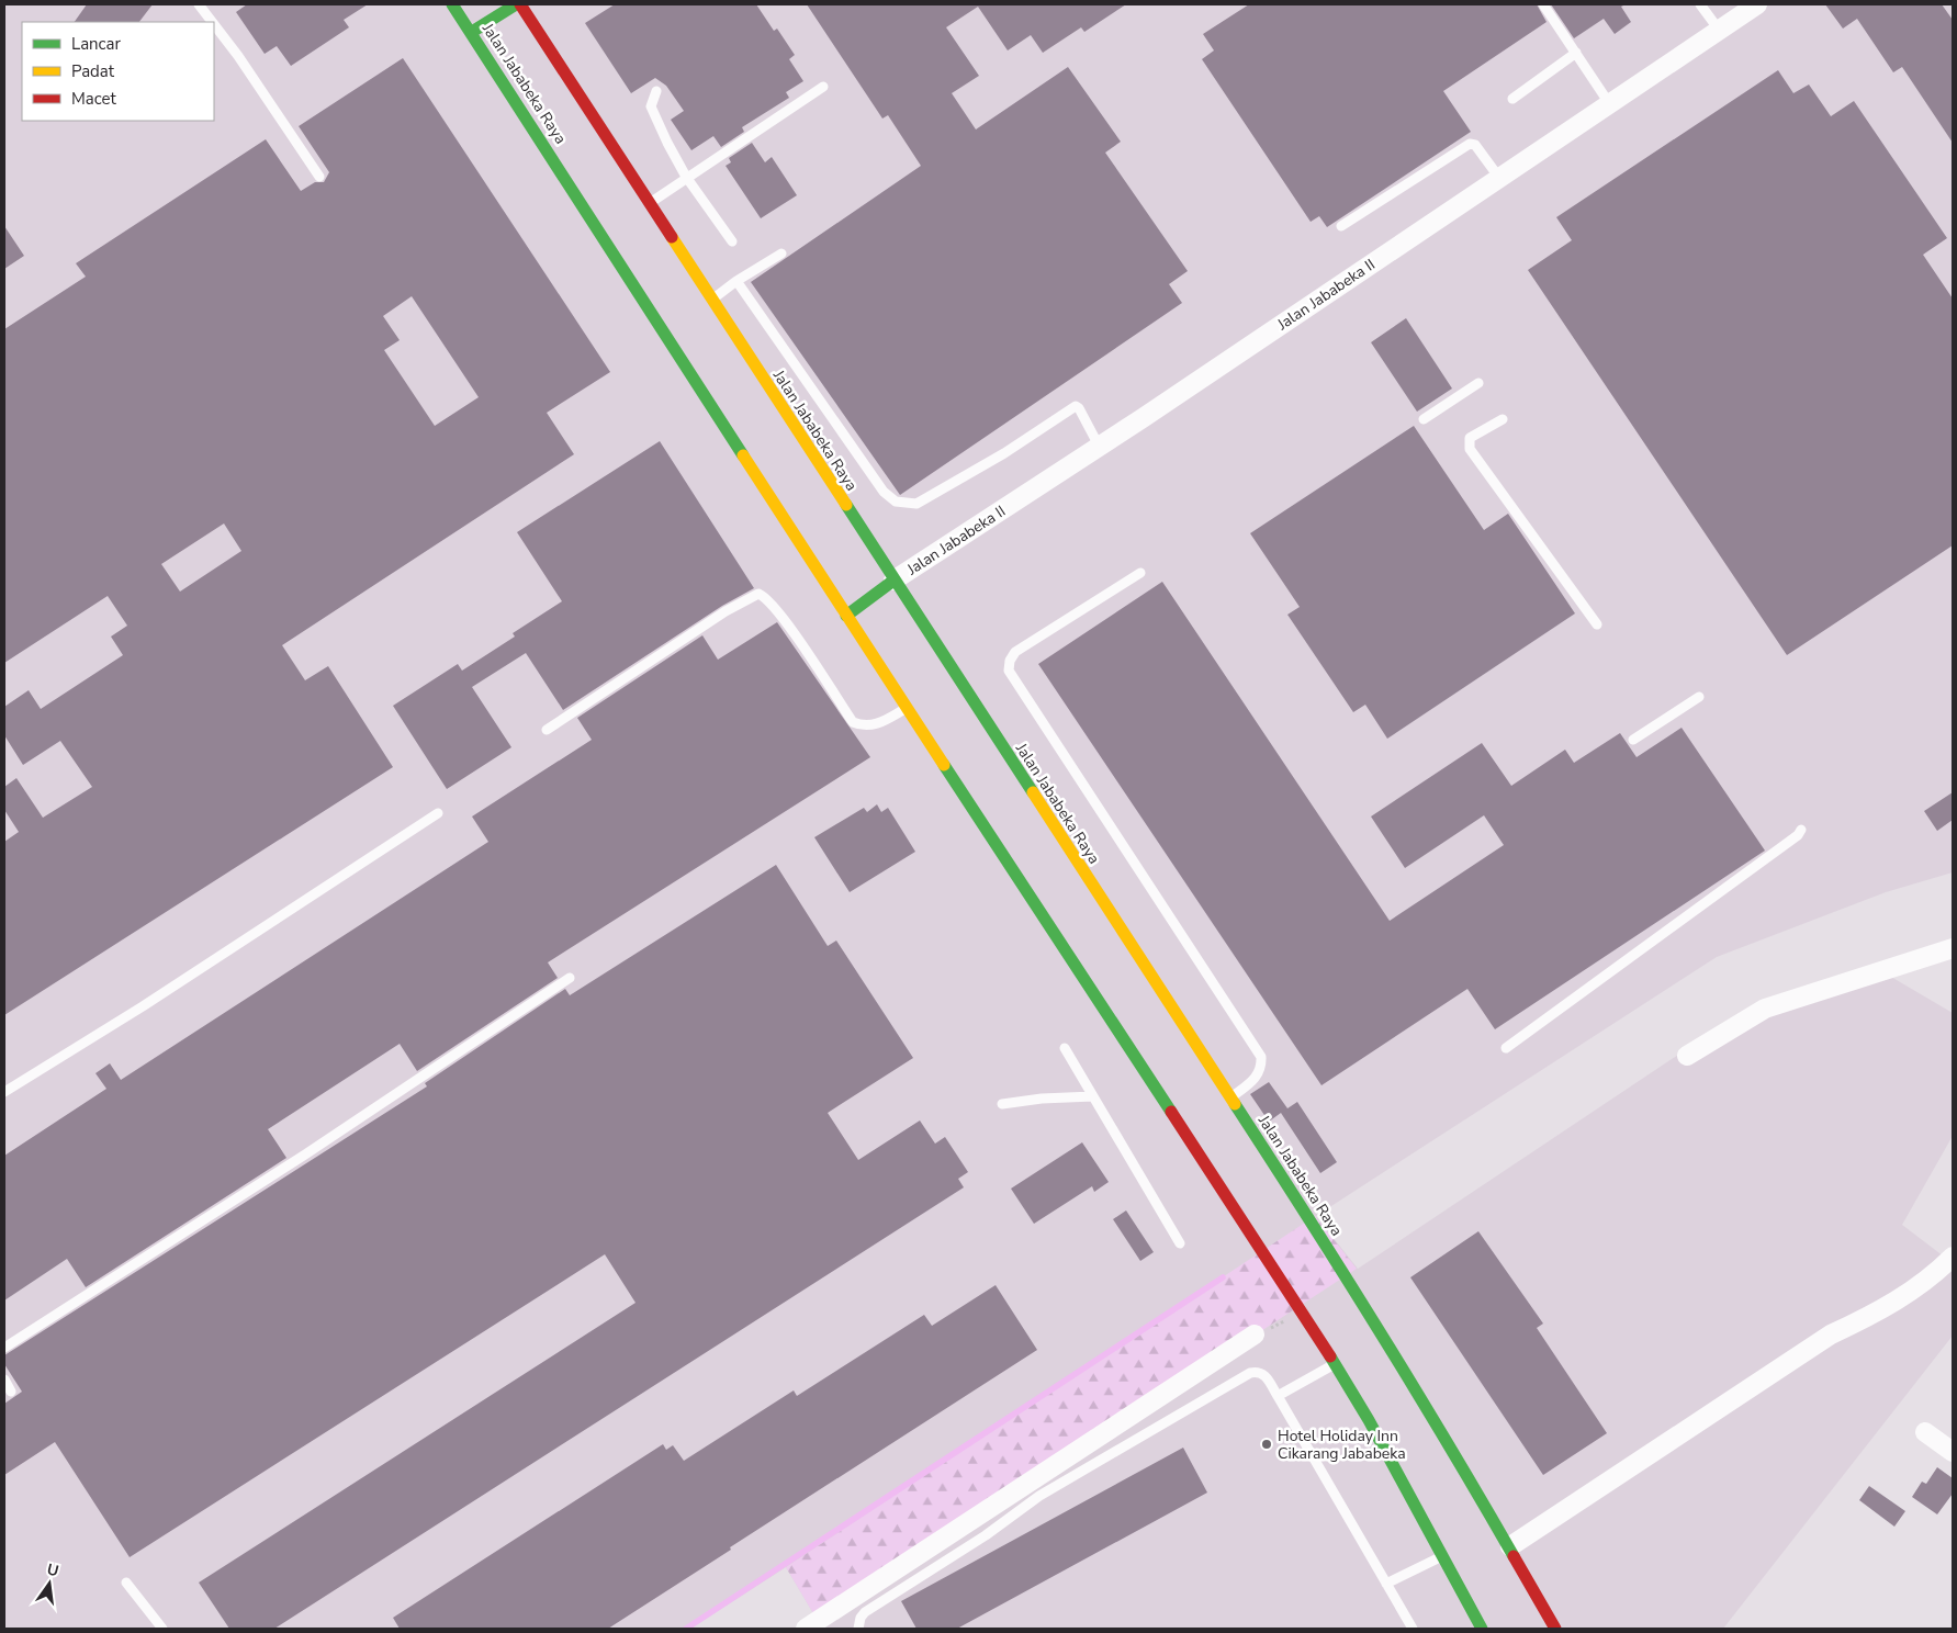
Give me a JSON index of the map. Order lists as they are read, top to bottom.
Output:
{
  "streets": {
    "main road": ["Jalan Jababeka Raya"],
    "street": ["Jalan Jababeka II"]
  },
  "crossings": [
    ["Jalan Jababeka Raya", "Jalan Jababeka II"]
  ],
  "places": ["Hotel Holiday Inn Cikarang Jababeka"],
  "legend": ["Lancar", "Padat", "Macet"],
  "north": "top"
}
